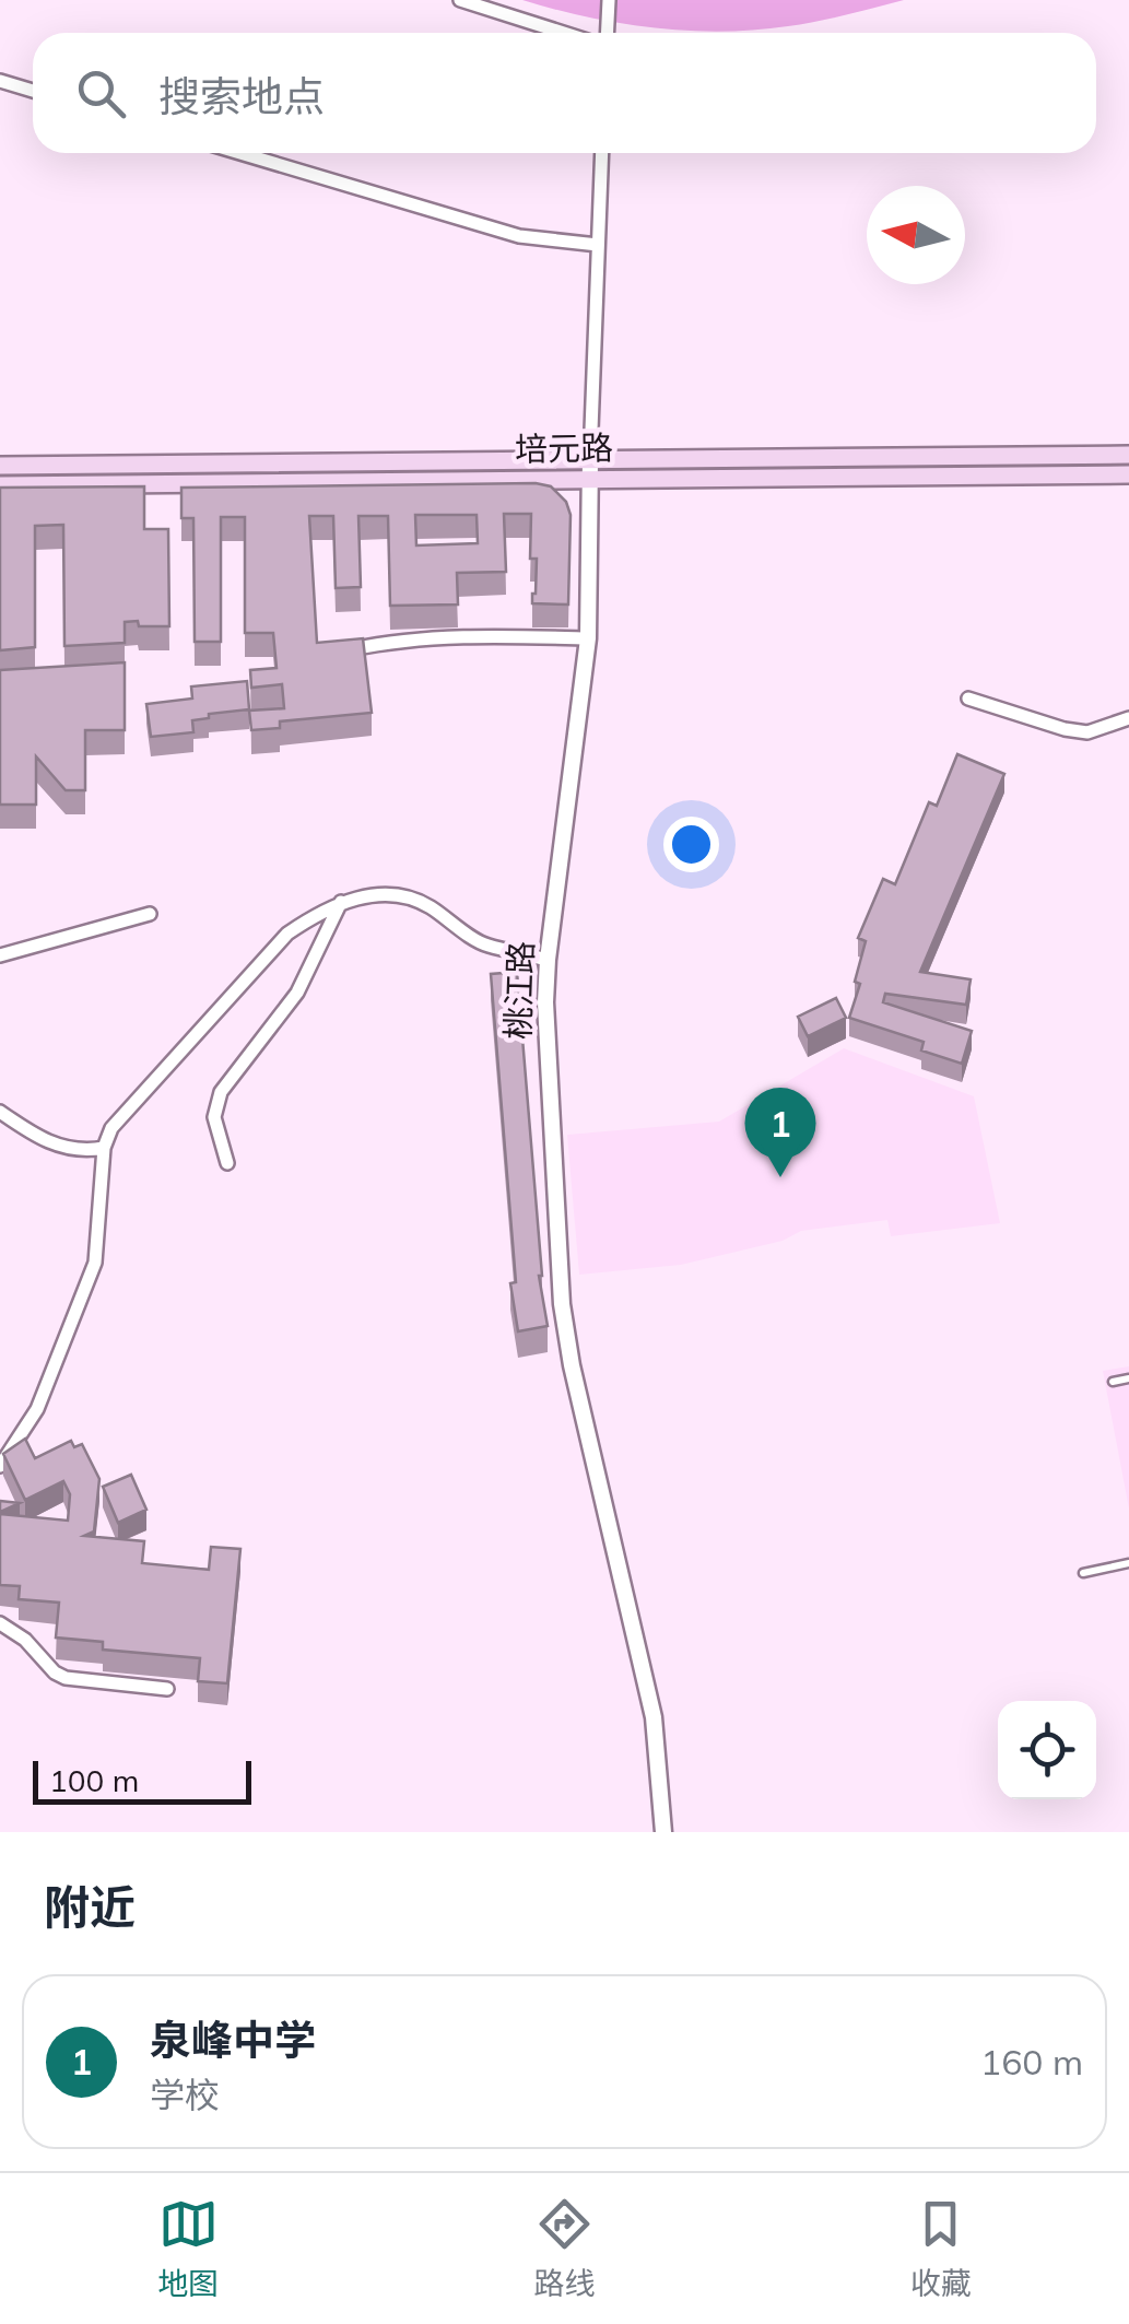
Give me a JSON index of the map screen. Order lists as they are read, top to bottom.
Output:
{
  "streets": {
    "main road": ["培元路"],
    "street": ["桃江路"]
  },
  "crossings": [
    ["培元路", "桃江路"]
  ],
  "scale_bar": "100 m",
  "north": "left",
  "page": {
    "search": "搜索地点",
    "pins": "1",
    "scale": "100 m",
    "heading": "附近",
    "list": [
      {
        "mark": "1",
        "name": "泉峰中学",
        "note": "学校",
        "value": "160 m"
      }
    ],
    "nav": ["地图", "路线", "收藏"]
  }
}
